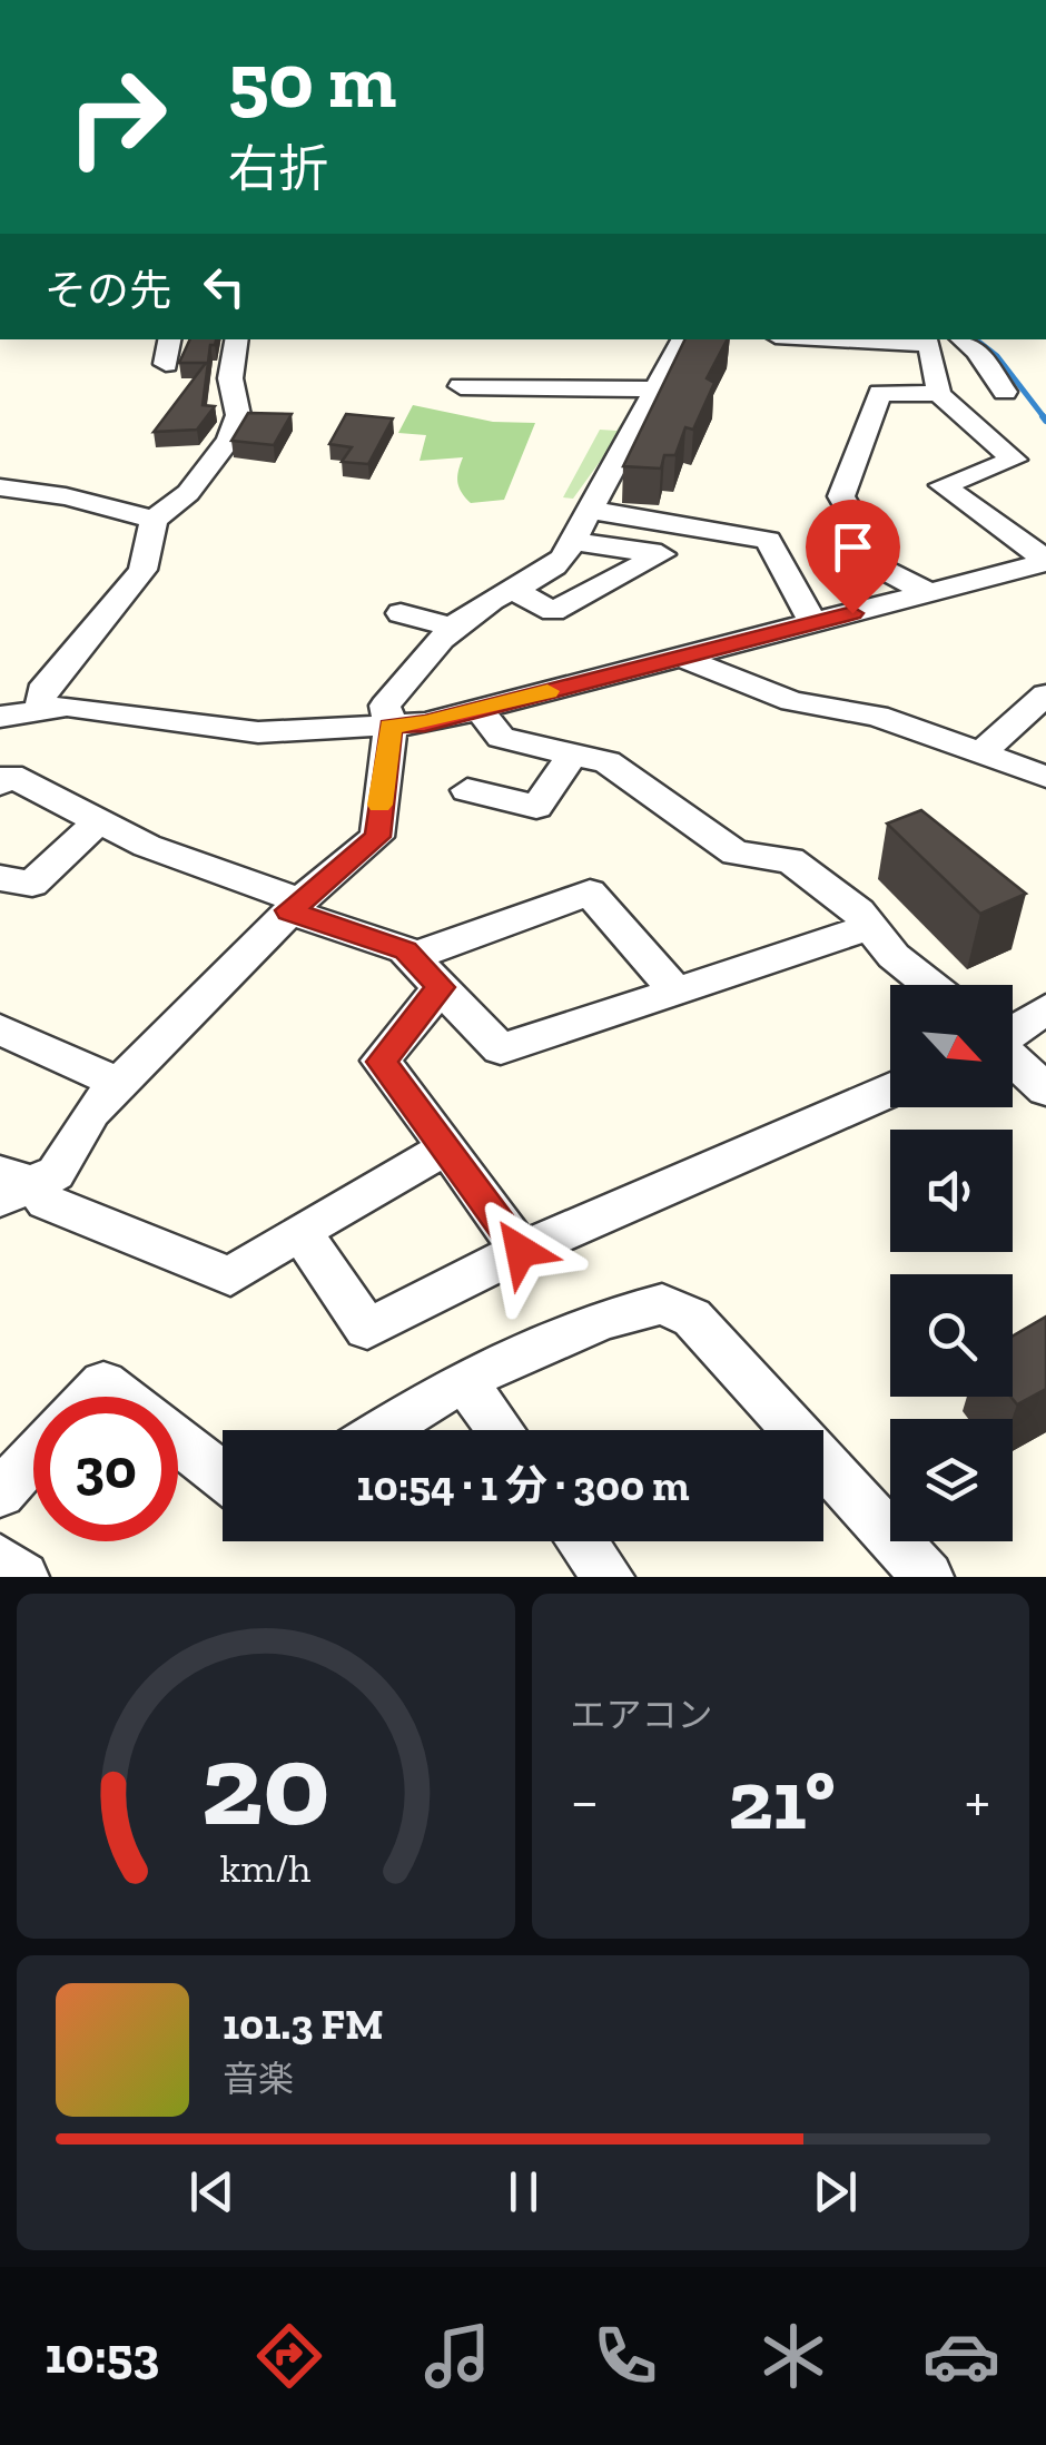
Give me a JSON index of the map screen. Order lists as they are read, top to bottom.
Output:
{
  "north": "bottom right",
  "page": {
    "turn": ["50 m", "右折"],
    "then": "その先",
    "limit": "30",
    "trip": "10:54 · 1 分 · 300 m",
    "tile": "エアコン",
    "heat": ["−", "21°", "+"],
    "song": ["101.3 FM", "音楽"],
    "tabs": "10:53",
    "gauge": ["20", "km/h"]
  }
}
